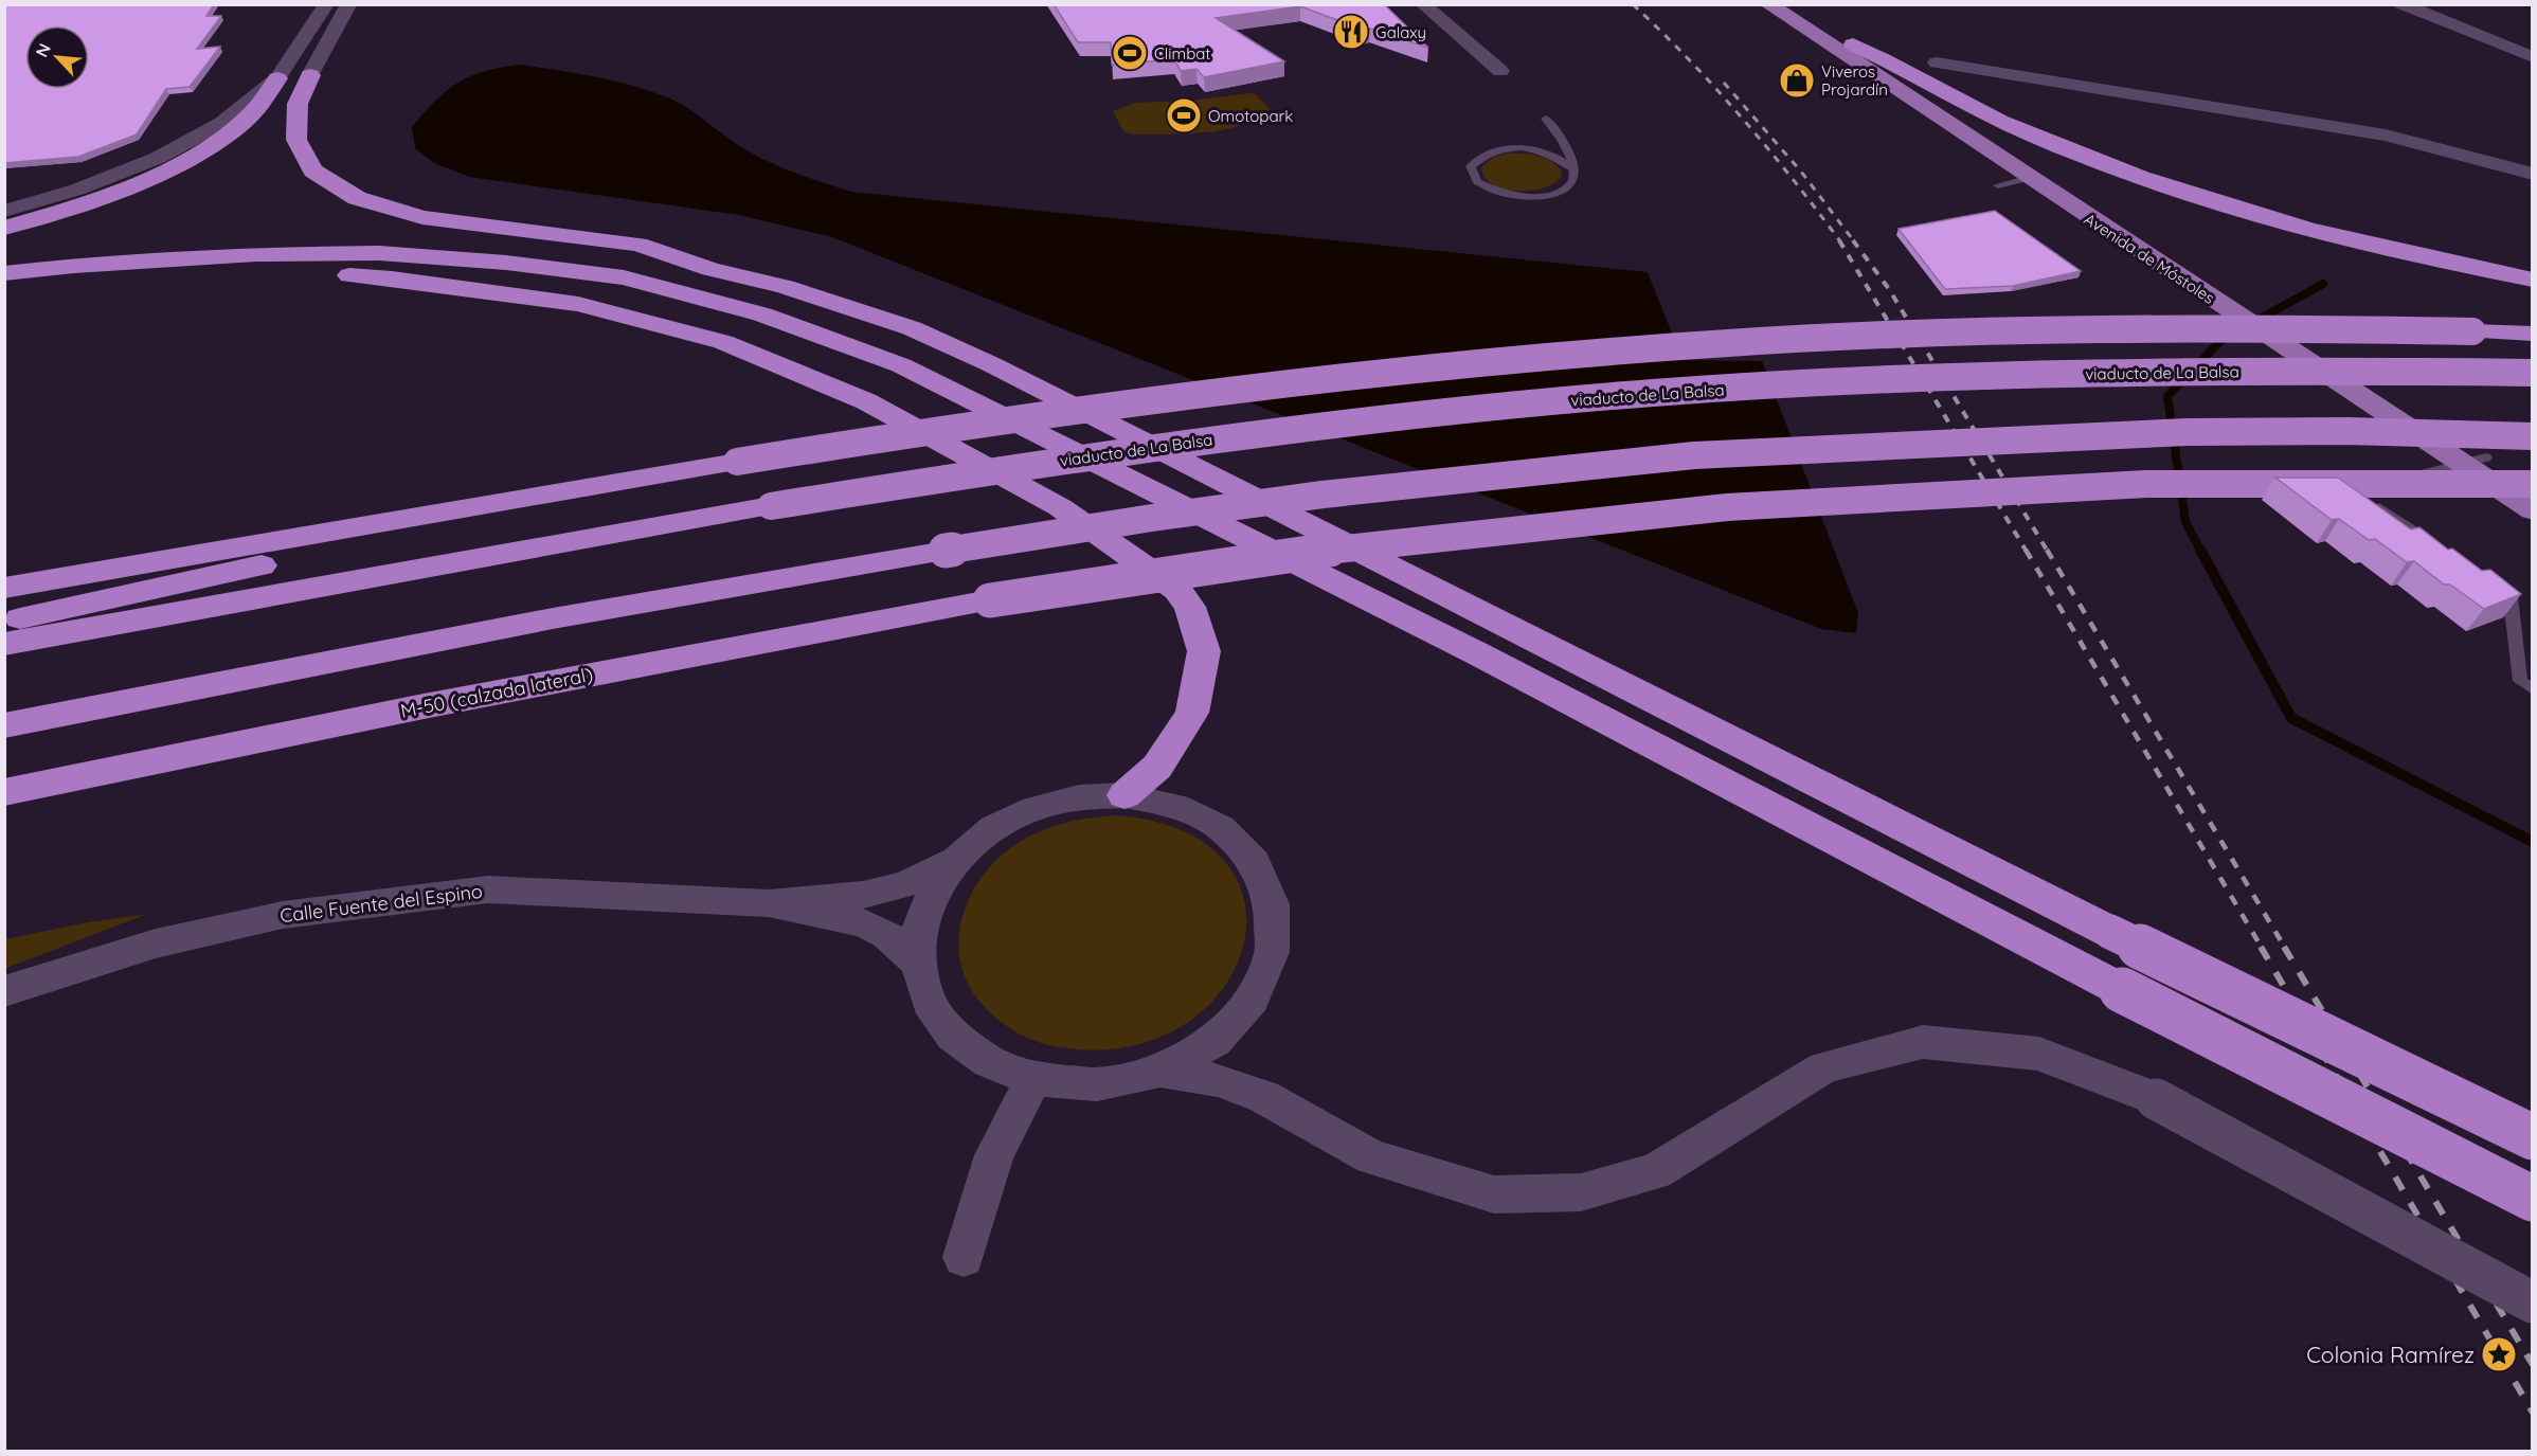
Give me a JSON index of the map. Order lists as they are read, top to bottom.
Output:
{
  "streets": {
    "highway": ["viaducto de La Balsa", "M-50 (calzada lateral)"],
    "main road": ["Avenida de Móstoles"],
    "street": ["Calle Fuente del Espino"]
  },
  "crossings": [
    ["Avenida de Móstoles", "M-50 (calzada lateral)"]
  ],
  "places": {
    "restaurant": ["Galaxy"],
    "sports": ["Climbat", "Omotopark"],
    "shop": ["Viveros Projardín"],
    "place": ["Colonia Ramírez"]
  },
  "north": "top left"
}
